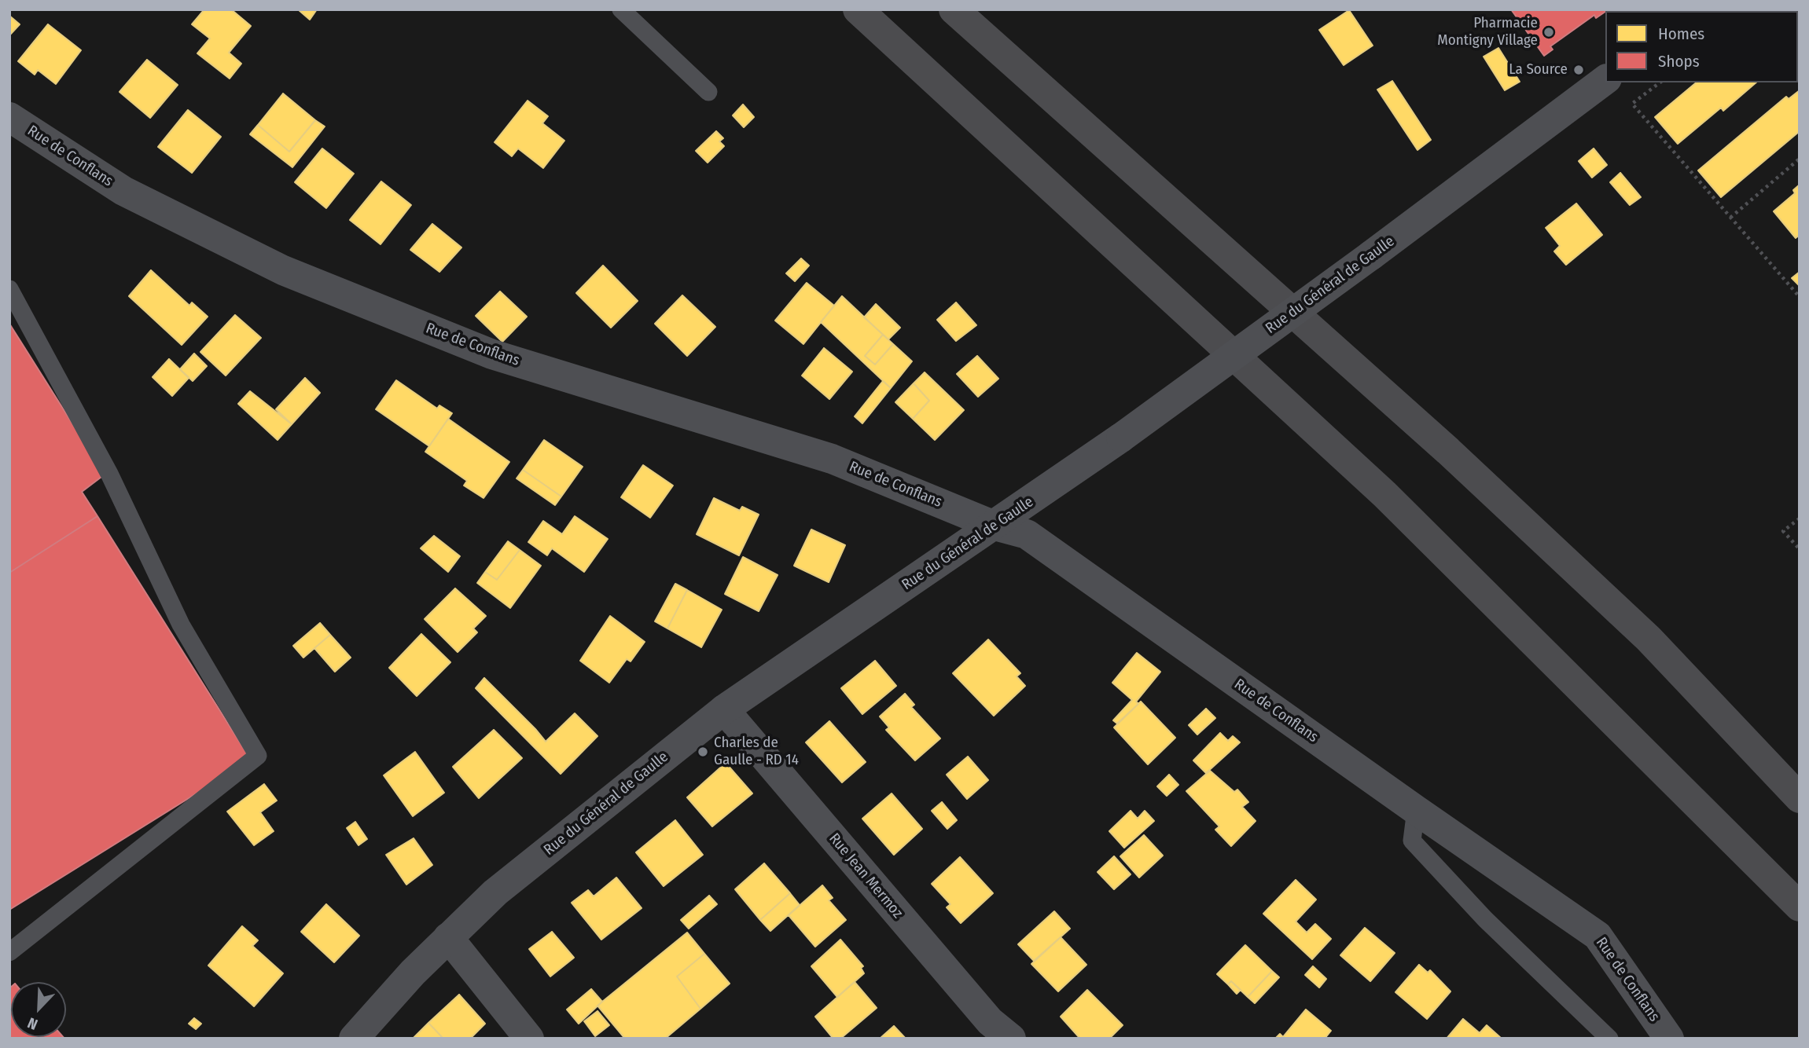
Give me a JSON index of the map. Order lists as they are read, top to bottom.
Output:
{
  "streets": {
    "street": ["Rue de Conflans", "Rue du Général de Gaulle", "Rue Jean Mermoz"]
  },
  "crossings": [
    ["Rue de Conflans", "Rue du Général de Gaulle"],
    ["Rue du Général de Gaulle", "Rue Jean Mermoz"]
  ],
  "places": ["Pharmacie Montigny Village", "La Source", "Charles de Gaulle - RD 14"],
  "legend": ["Homes", "Shops"],
  "north": "bottom left"
}
